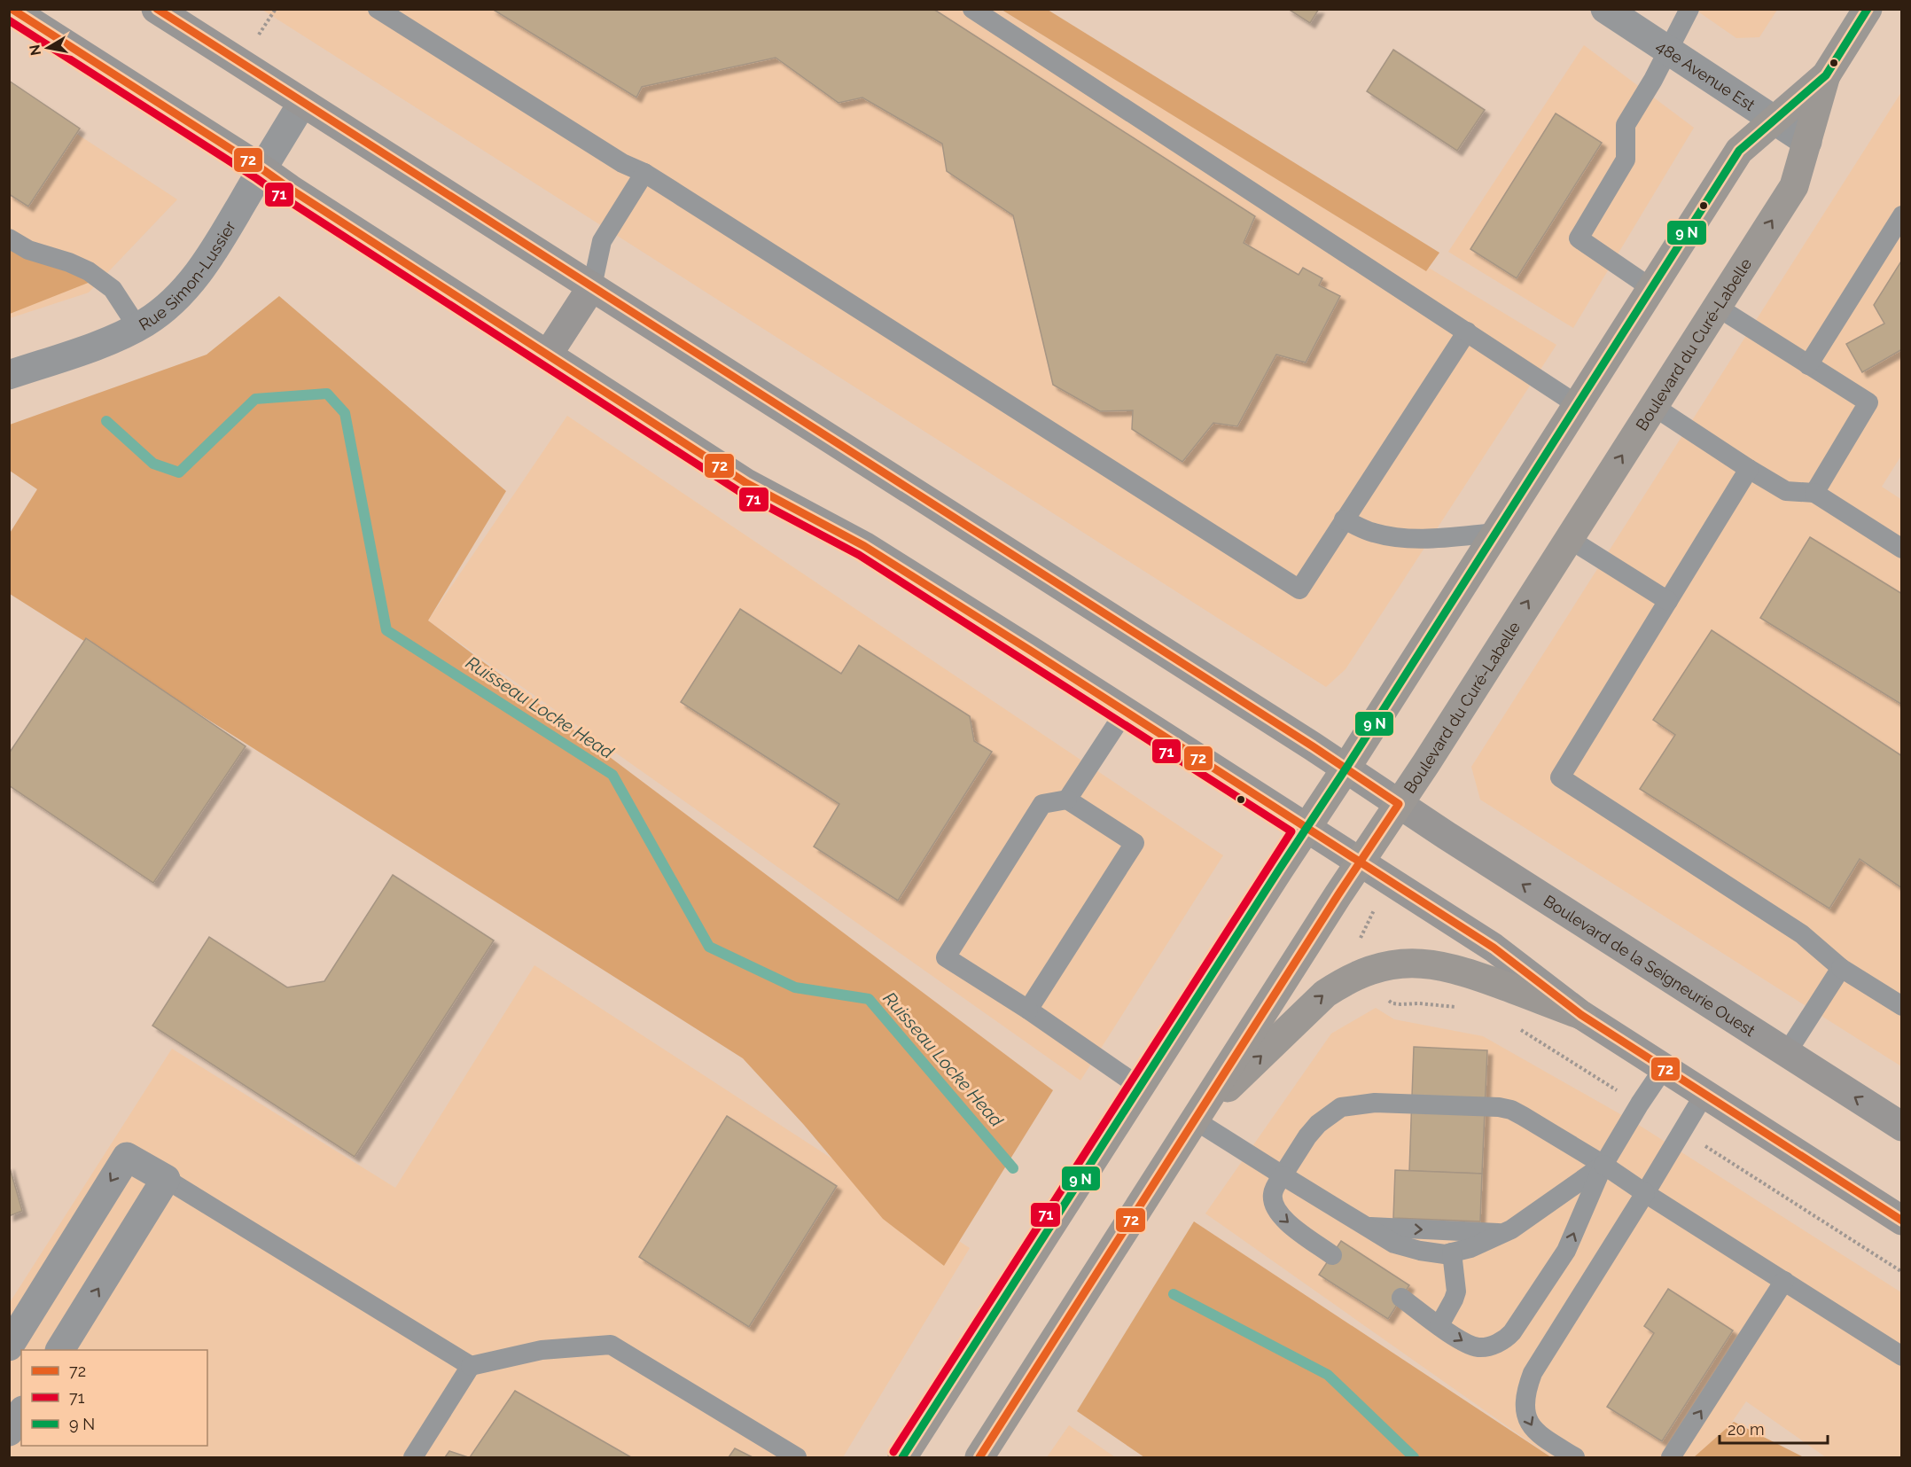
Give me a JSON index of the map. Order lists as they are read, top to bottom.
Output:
{
  "streets": {
    "main road": ["Boulevard du Curé-Labelle", "Boulevard de la Seigneurie Ouest"],
    "street": ["48e Avenue Est", "Rue Simon-Lussier"]
  },
  "crossings": [
    ["48e Avenue Est", "Boulevard du Curé-Labelle"],
    ["Rue Simon-Lussier", "Boulevard de la Seigneurie Ouest"],
    ["Boulevard du Curé-Labelle", "Boulevard de la Seigneurie Ouest"]
  ],
  "water": ["Ruisseau Locke Head"],
  "lines": ["transit line 72", "transit line 71"],
  "legend": ["72", "71", "9 N"],
  "scale_bar": "20 m",
  "north": "left"
}
